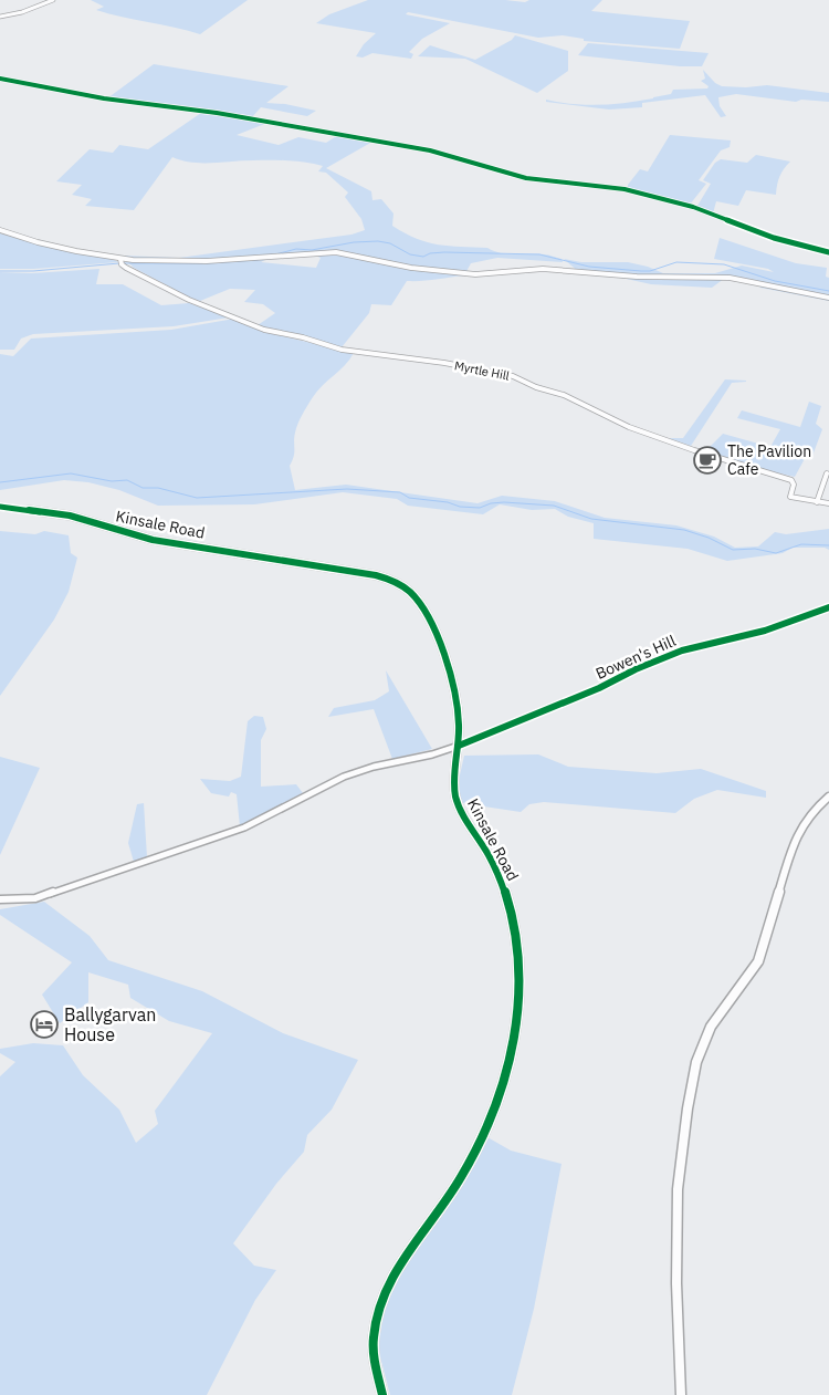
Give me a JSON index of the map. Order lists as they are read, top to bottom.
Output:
{
  "streets": {
    "main road": ["Kinsale Road"],
    "street": ["Myrtle Hill", "Bowen's Hill"]
  },
  "crossings": [
    ["Kinsale Road", "Bowen's Hill"]
  ],
  "places": {
    "cafe": ["The Pavilion Cafe"],
    "hotel": ["Ballygarvan House"]
  }
}
